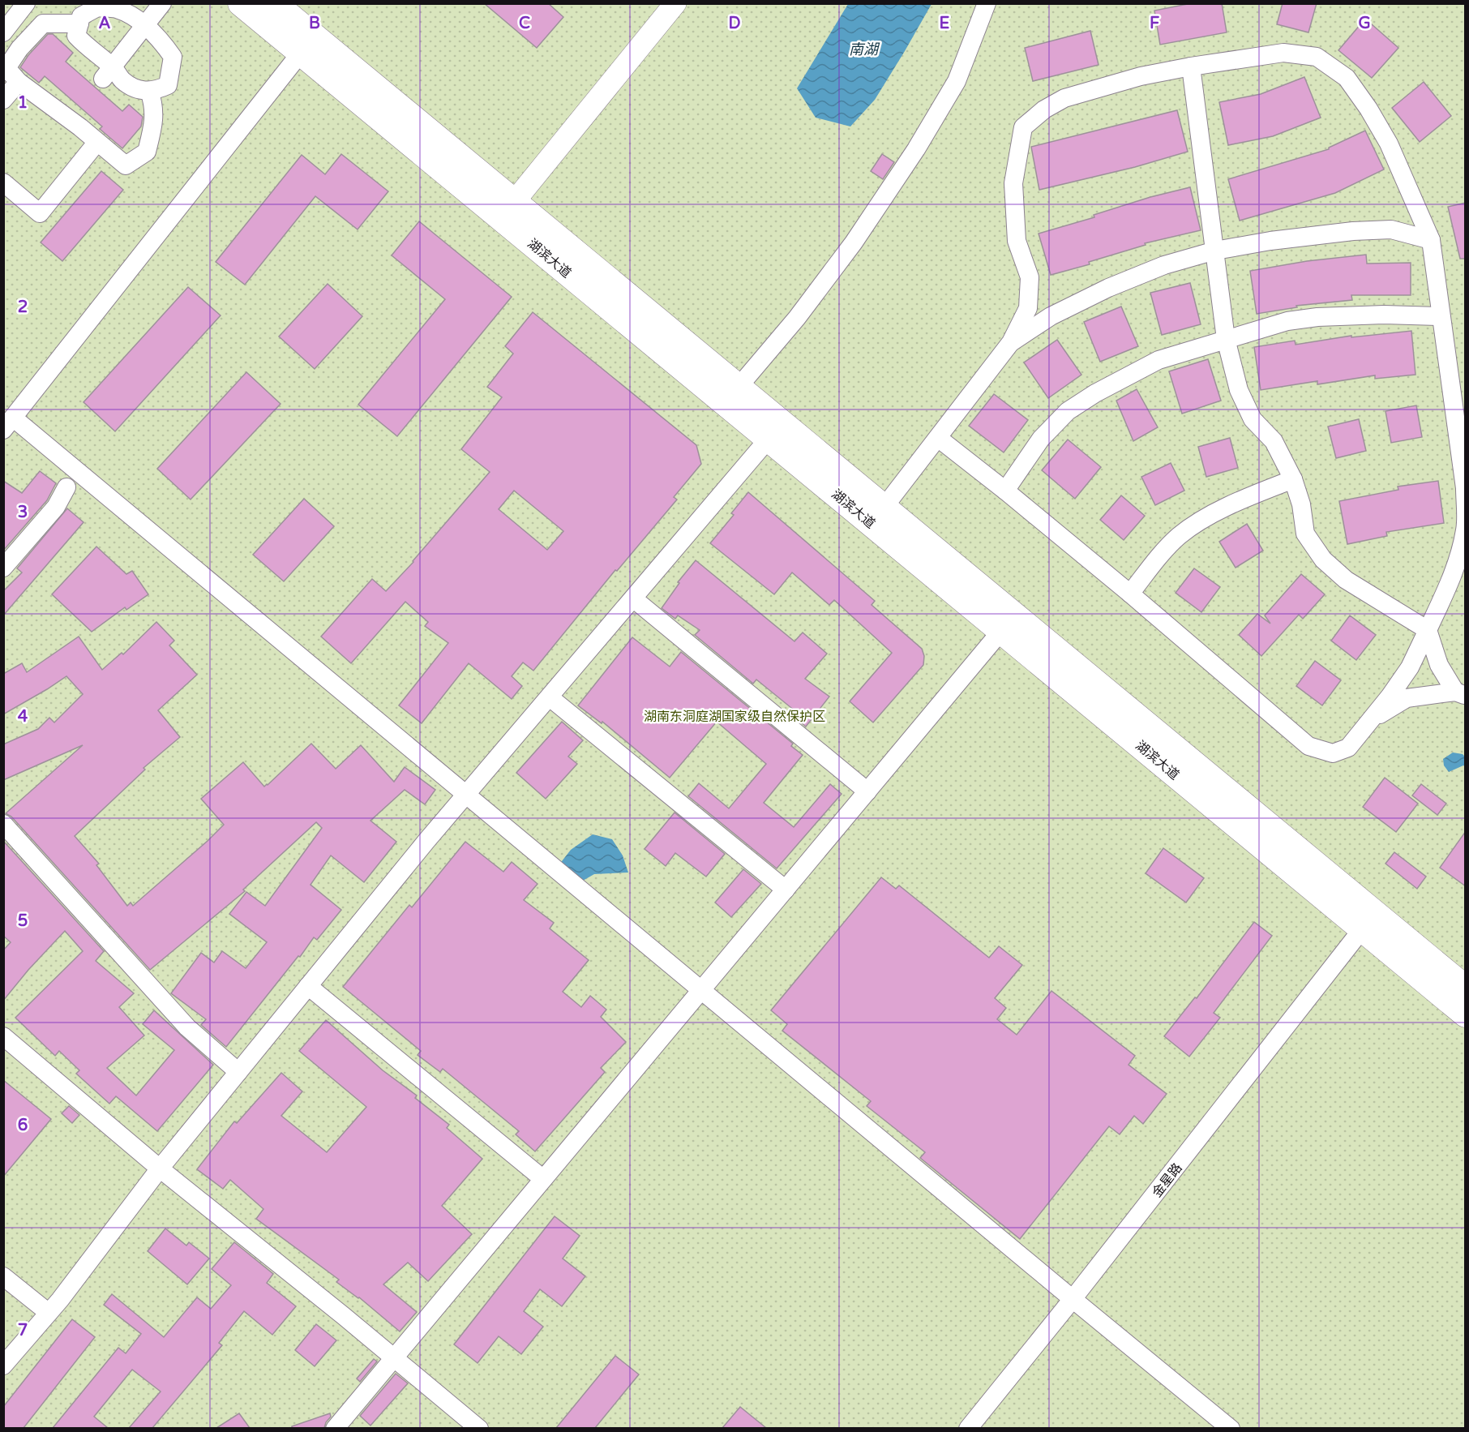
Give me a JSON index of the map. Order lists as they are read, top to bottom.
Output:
{
  "streets": {
    "highway": ["湖滨大道"],
    "street": ["金星路"]
  },
  "crossings": [
    ["湖滨大道", "金星路"]
  ],
  "water": ["南湖"],
  "parks": ["湖南东洞庭湖国家级自然保护区"],
  "grid": {
    "columns": [
      "A",
      "B",
      "C",
      "D",
      "E",
      "F",
      "G"
    ],
    "rows": [
      "1",
      "2",
      "3",
      "4",
      "5",
      "6",
      "7"
    ]
  }
}
